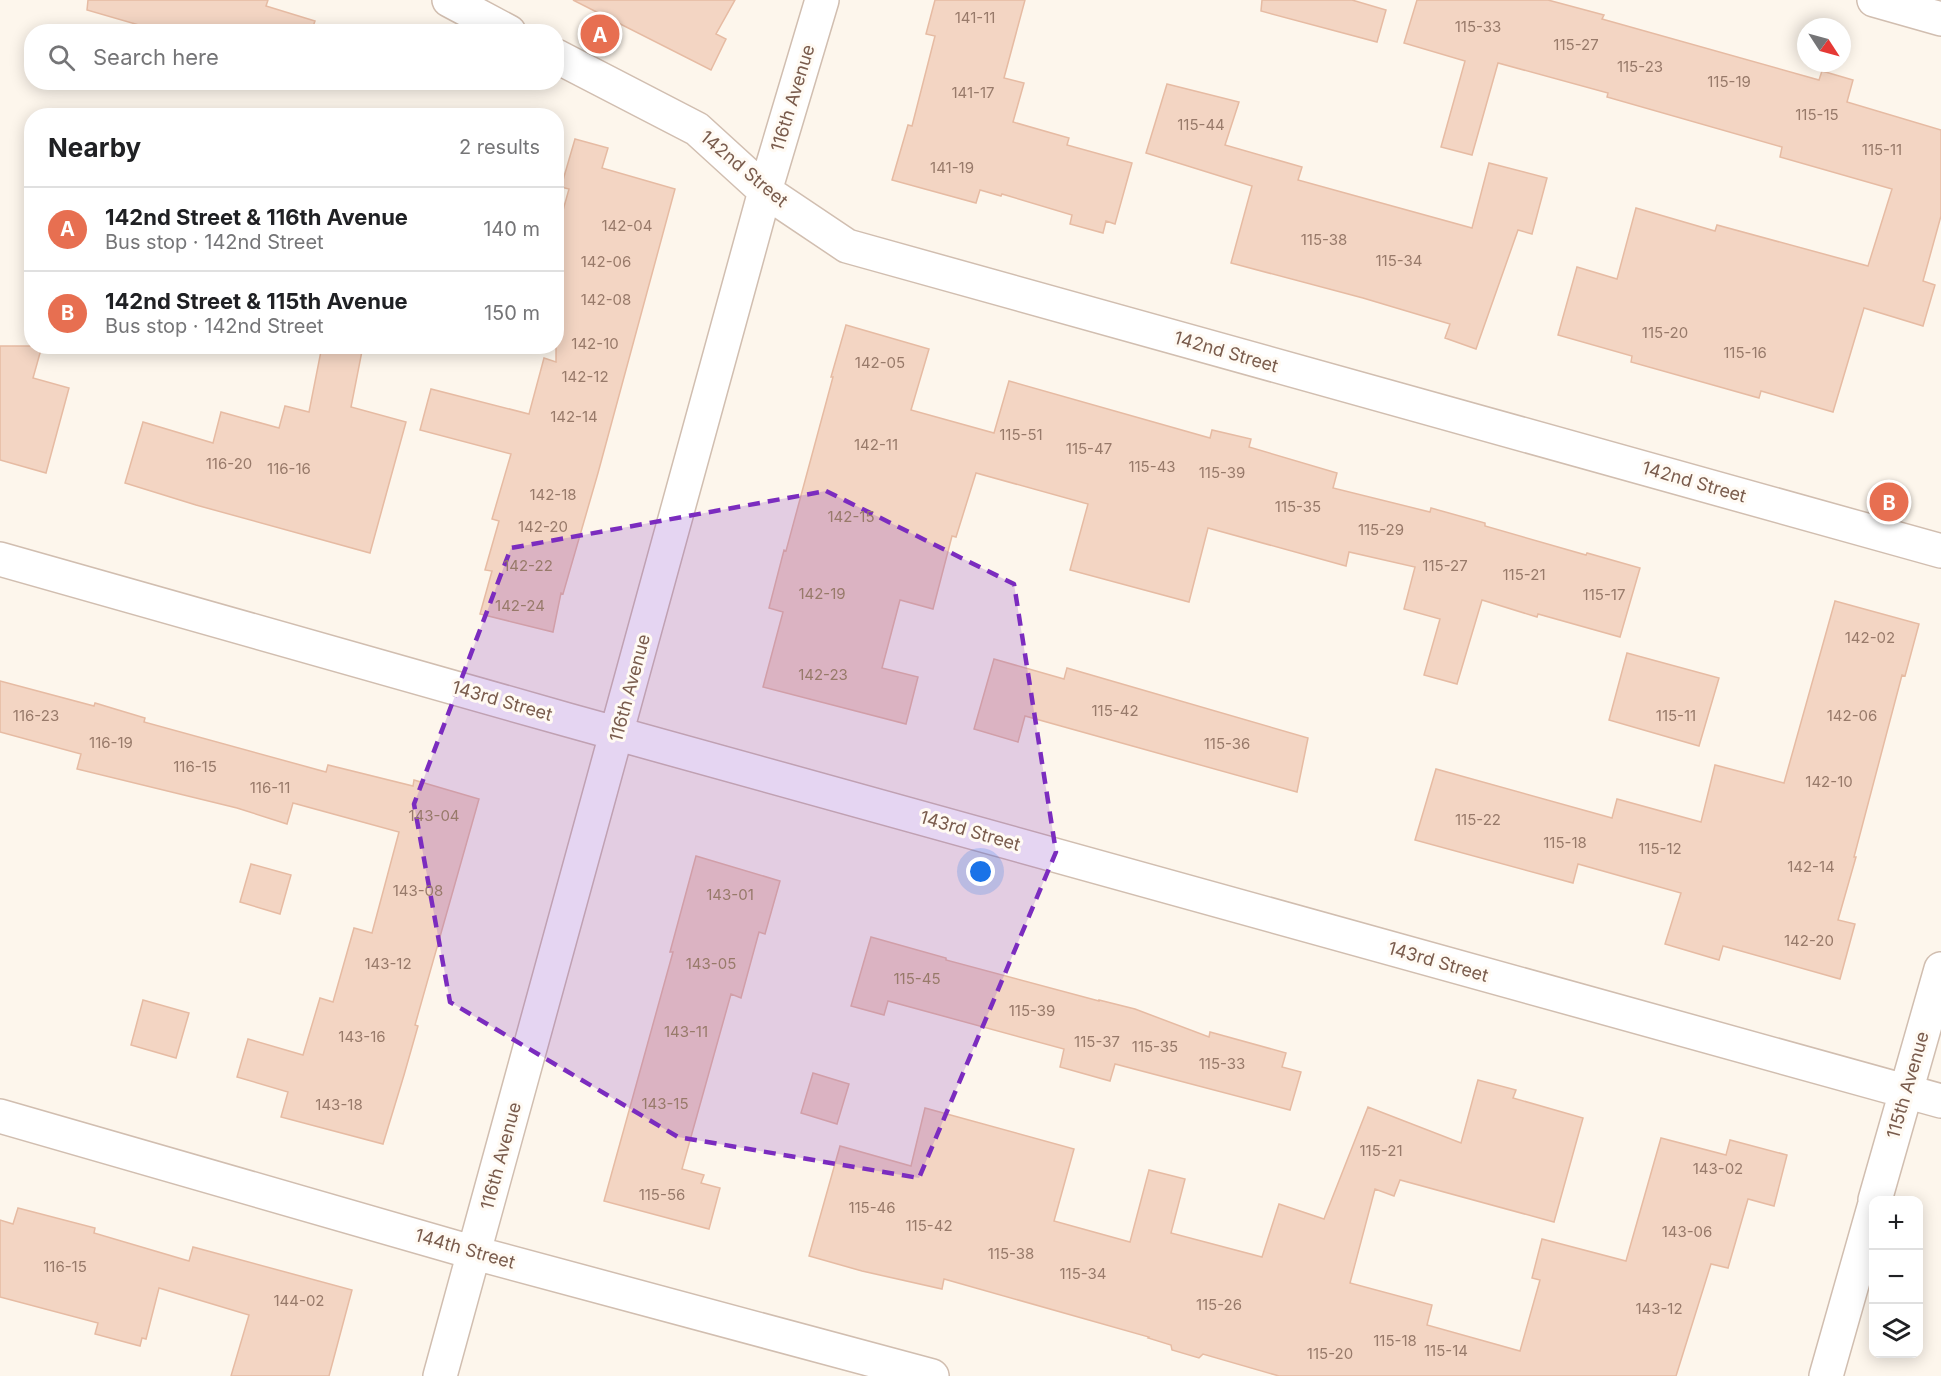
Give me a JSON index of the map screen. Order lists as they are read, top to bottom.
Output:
{
  "streets": {
    "street": [
      "116th Avenue",
      "142nd Street",
      "143rd Street",
      "115th Avenue",
      "144th Street"
    ]
  },
  "crossings": [
    ["116th Avenue", "142nd Street"],
    ["116th Avenue", "143rd Street"],
    ["116th Avenue", "144th Street"],
    ["143rd Street", "115th Avenue"]
  ],
  "house_numbers": [
    "141-11",
    "115-33",
    "115-27",
    "115-23",
    "115-19",
    "141-17",
    "115-15",
    "115-44",
    "115-11",
    "141-19",
    "142-04",
    "115-38",
    "115-34",
    "142-06",
    "142-08",
    "115-20",
    "142-10",
    "115-16",
    "142-05",
    "142-12",
    "142-14",
    "115-51",
    "142-11",
    "115-47",
    "116-20",
    "115-43",
    "116-16",
    "115-39",
    "142-18",
    "115-35",
    "142-15",
    "142-20",
    "115-29",
    "142-22",
    "115-27",
    "115-21",
    "142-19",
    "115-17",
    "142-24",
    "142-02",
    "142-23",
    "115-42",
    "116-23",
    "115-11",
    "142-06",
    "116-19",
    "115-36",
    "116-15",
    "142-10",
    "116-11",
    "143-04",
    "115-22",
    "115-18",
    "115-12",
    "142-14",
    "143-08",
    "143-01",
    "142-20",
    "143-12",
    "143-05",
    "115-45",
    "115-39",
    "143-11",
    "143-16",
    "115-37",
    "115-35",
    "115-33",
    "143-15",
    "143-18",
    "115-21",
    "143-02",
    "115-56",
    "115-46",
    "115-42",
    "143-06",
    "115-38",
    "116-15",
    "115-34",
    "144-02",
    "115-26",
    "143-12",
    "115-18",
    "115-14",
    "115-20"
  ],
  "north": "bottom right",
  "page": {
    "pins": ["A", "B"],
    "search": "Search here",
    "heading": ["Nearby", "2 results"],
    "list": [
      {
        "mark": "A",
        "name": "142nd Street & 116th Avenue",
        "note": "Bus stop · 142nd Street",
        "value": "140 m"
      },
      {
        "mark": "B",
        "name": "142nd Street & 115th Avenue",
        "note": "Bus stop · 142nd Street",
        "value": "150 m"
      }
    ],
    "map_buttons": ["+", "−"]
  }
}
